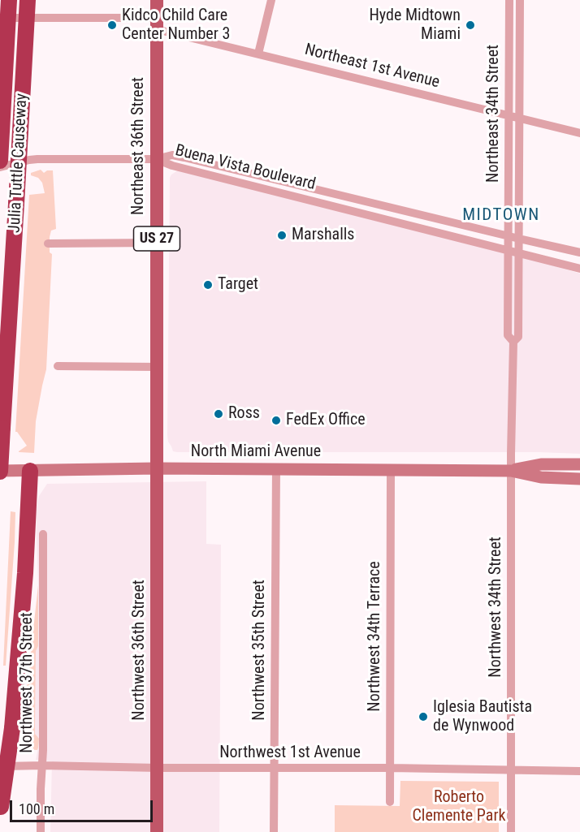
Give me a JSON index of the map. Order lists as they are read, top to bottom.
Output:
{
  "streets": {
    "highway": ["Julia Tuttle Causeway"],
    "main road": [
      "Northeast 36th Street",
      "US 27",
      "North Miami Avenue",
      "Northwest 36th Street"
    ],
    "street": [
      "Northeast 1st Avenue",
      "Northeast 34th Street",
      "Buena Vista Boulevard",
      "Northwest 34th Street",
      "Northwest 34th Terrace",
      "Northwest 35th Street",
      "Northwest 37th Street",
      "Northwest 1st Avenue"
    ]
  },
  "crossings": [
    ["Northeast 1st Avenue", "Northeast 34th Street"],
    ["Northeast 1st Avenue", "Northeast 36th Street"],
    ["Northeast 34th Street", "Buena Vista Boulevard"],
    ["Northeast 34th Street", "North Miami Avenue"],
    ["Northeast 34th Street", "Northwest 34th Street"],
    ["Northeast 36th Street", "Buena Vista Boulevard"],
    ["Northeast 36th Street", "North Miami Avenue"],
    ["Northeast 36th Street", "Northwest 36th Street"],
    ["Julia Tuttle Causeway", "North Miami Avenue"],
    ["North Miami Avenue", "Northwest 34th Street"],
    ["North Miami Avenue", "Northwest 34th Terrace"],
    ["North Miami Avenue", "Northwest 36th Street"],
    ["North Miami Avenue", "Northwest 35th Street"],
    ["Northwest 34th Street", "Northwest 1st Avenue"],
    ["Northwest 34th Terrace", "Northwest 1st Avenue"],
    ["Northwest 36th Street", "Northwest 1st Avenue"],
    ["Northwest 35th Street", "Northwest 1st Avenue"],
    ["Northwest 37th Street", "Northwest 1st Avenue"]
  ],
  "districts": ["MIDTOWN"],
  "parks": ["Roberto Clemente Park"],
  "places": [
    "Kidco Child Care Center Number 3",
    "Hyde Midtown Miami",
    "Marshalls",
    "Target",
    "Ross",
    "FedEx Office",
    "Iglesia Bautista de Wynwood"
  ],
  "scale_bar": "100 m"
}
